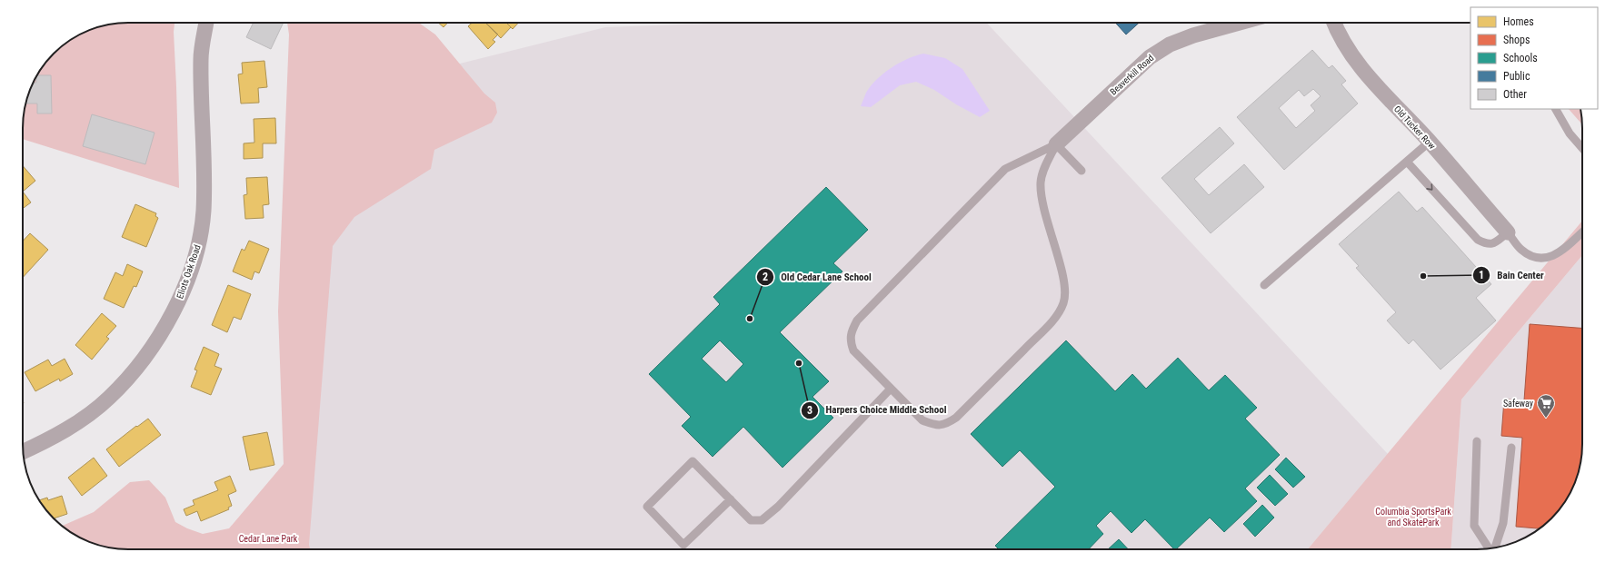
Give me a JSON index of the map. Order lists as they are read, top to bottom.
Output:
{
  "streets": {
    "street": ["Beaverkill Road", "Old Tucker Row", "Eliots Oak Road"]
  },
  "parks": ["Columbia SportsPark and SkatePark", "Cedar Lane Park"],
  "places": {
    "other": ["Bain Center", "Old Cedar Lane School", "Harpers Choice Middle School"],
    "supermarket": ["Safeway"]
  },
  "legend": [
    "Homes",
    "Shops",
    "Schools",
    "Public",
    "Other"
  ]
}
